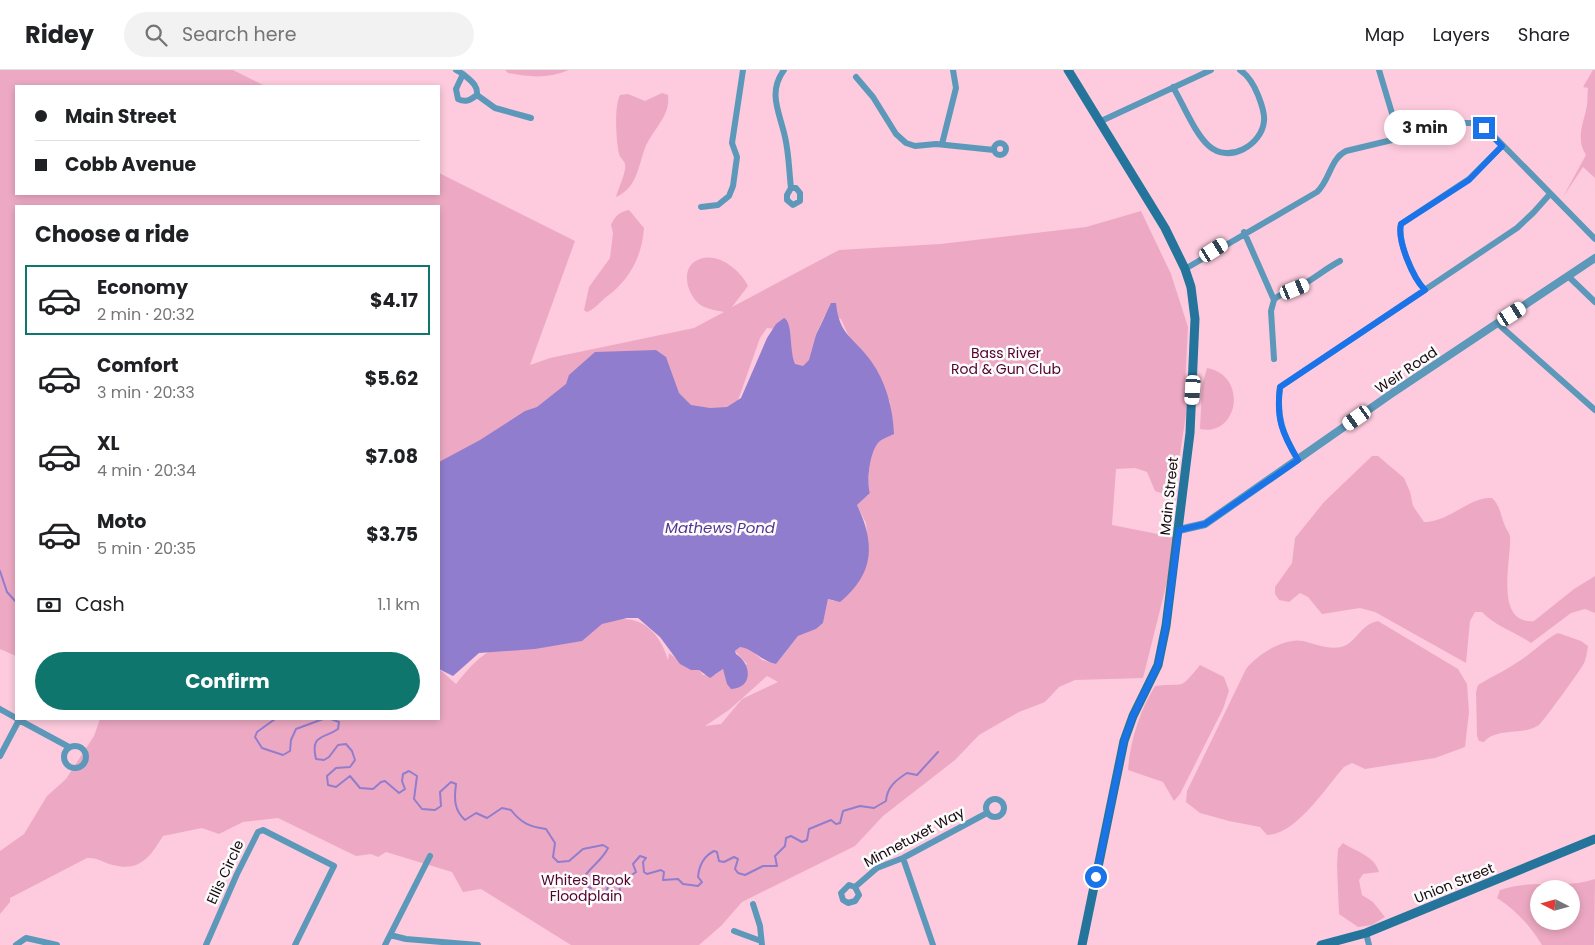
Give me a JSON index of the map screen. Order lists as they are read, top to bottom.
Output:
{
  "streets": {
    "main road": ["Main Street", "Union Street"],
    "street": ["Weir Road", "Minnetuxet Way", "Ellis Circle"]
  },
  "crossings": [
    ["Weir Road", "Main Street"]
  ],
  "water": ["Mathews Pond"],
  "parks": ["Bass River Rod & Gun Club", "Whites Brook Floodplain"],
  "north": "left",
  "page": {
    "header": "Ridey",
    "search": "Search here",
    "nav": ["Map", "Layers", "Share"],
    "banner": ["Main Street", "Cobb Avenue"],
    "bubble": "3 min",
    "heading": "Choose a ride",
    "list": [
      {
        "name": "Economy",
        "note": "2 min · 20:32",
        "value": "$4.17"
      },
      {
        "name": "Comfort",
        "note": "3 min · 20:33",
        "value": "$5.62"
      },
      {
        "name": "XL",
        "note": "4 min · 20:34",
        "value": "$7.08"
      },
      {
        "name": "Moto",
        "note": "5 min · 20:35",
        "value": "$3.75"
      }
    ],
    "pay": ["Cash", "1.1 km"],
    "buttons": "Confirm"
  }
}
